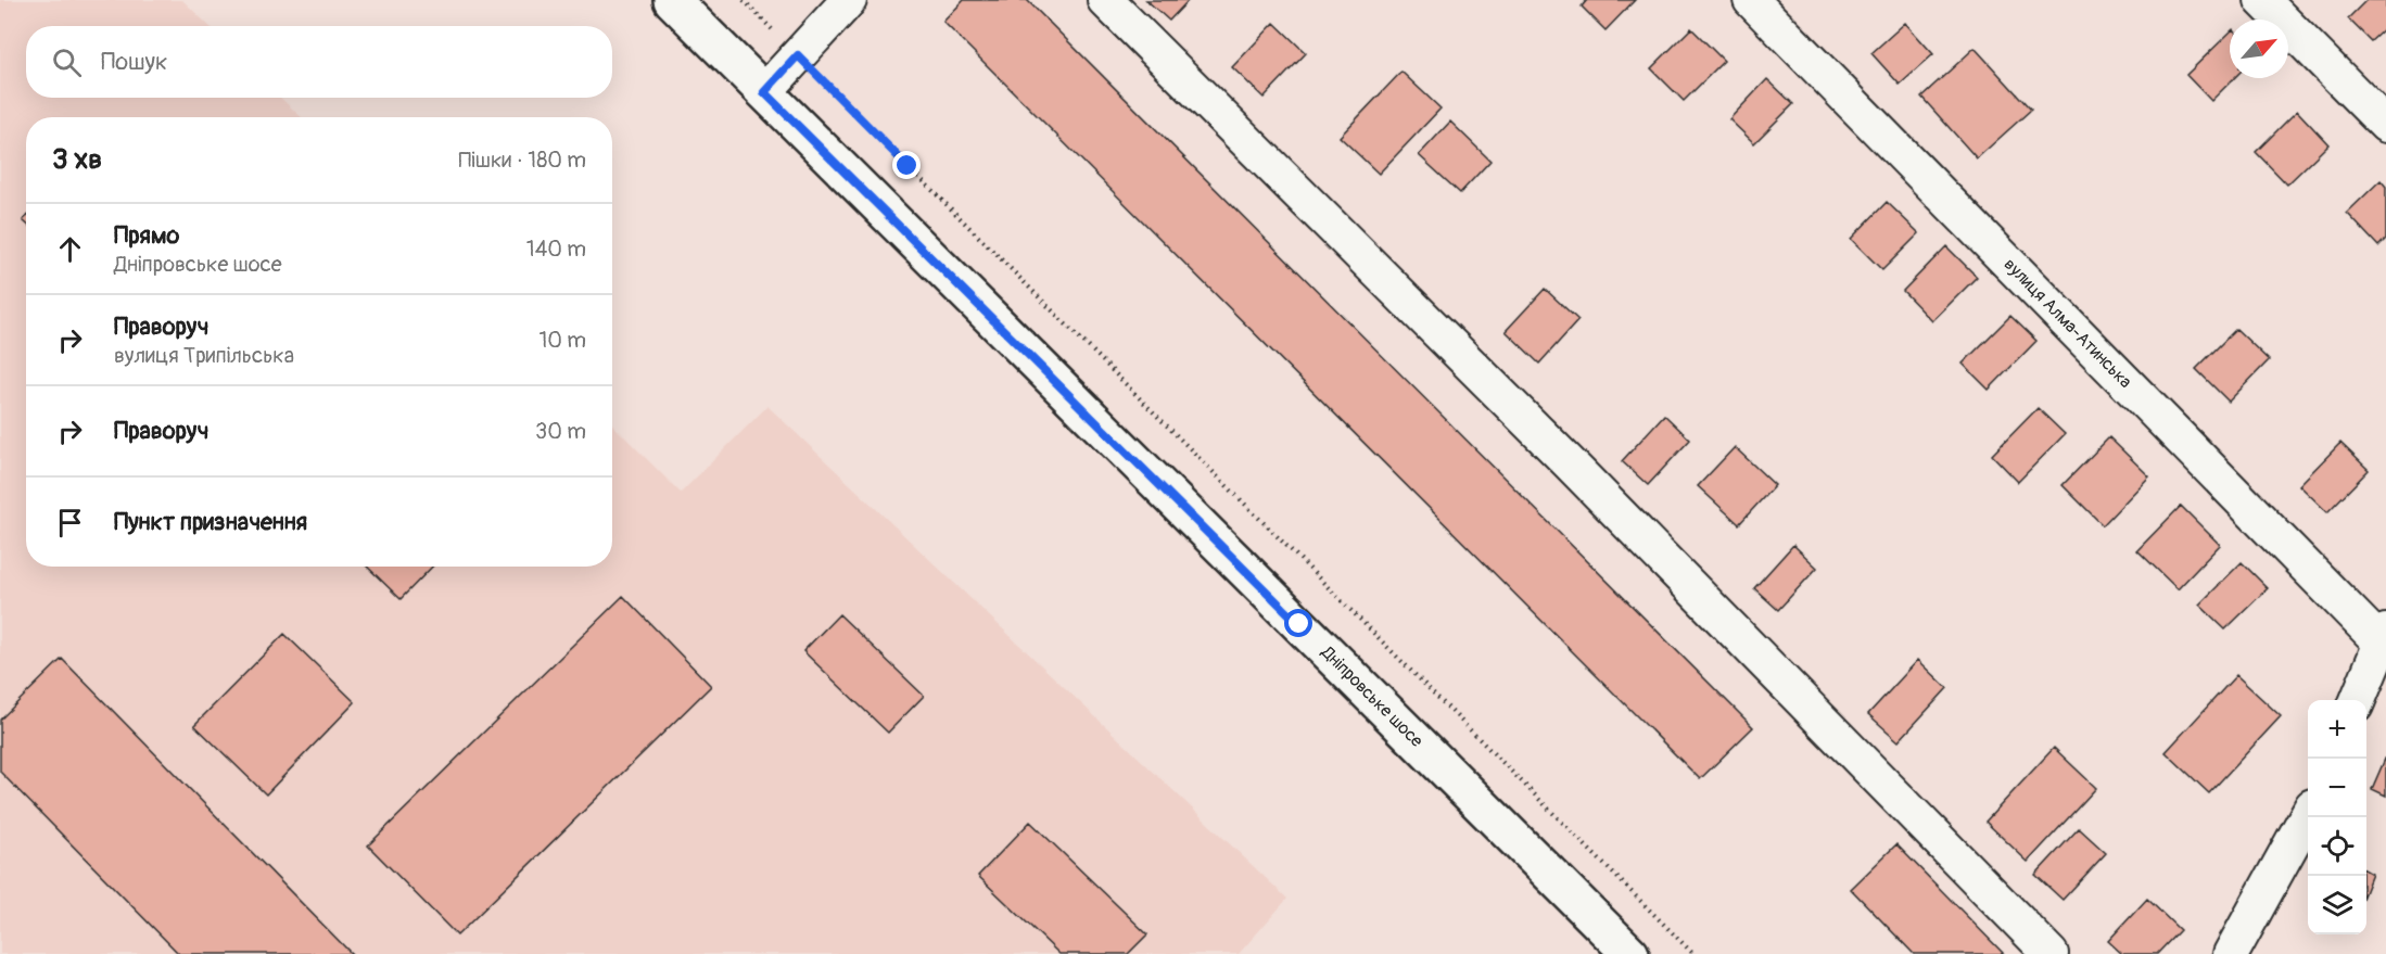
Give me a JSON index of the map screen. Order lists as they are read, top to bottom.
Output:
{
  "streets": {
    "street": ["вулиця Алма-Атинська", "Дніпровське шосе"]
  },
  "north": "top right",
  "page": {
    "search": "Пошук",
    "heading": ["3 хв", "Пішки · 180 m"],
    "list": [
      ["Прямо", "Дніпровське шосе", "140 m"],
      ["Праворуч", "вулиця Трипільська", "10 m"],
      ["Праворуч", "30 m"],
      "Пункт призначення"
    ],
    "map_buttons": ["+", "−"]
  }
}
